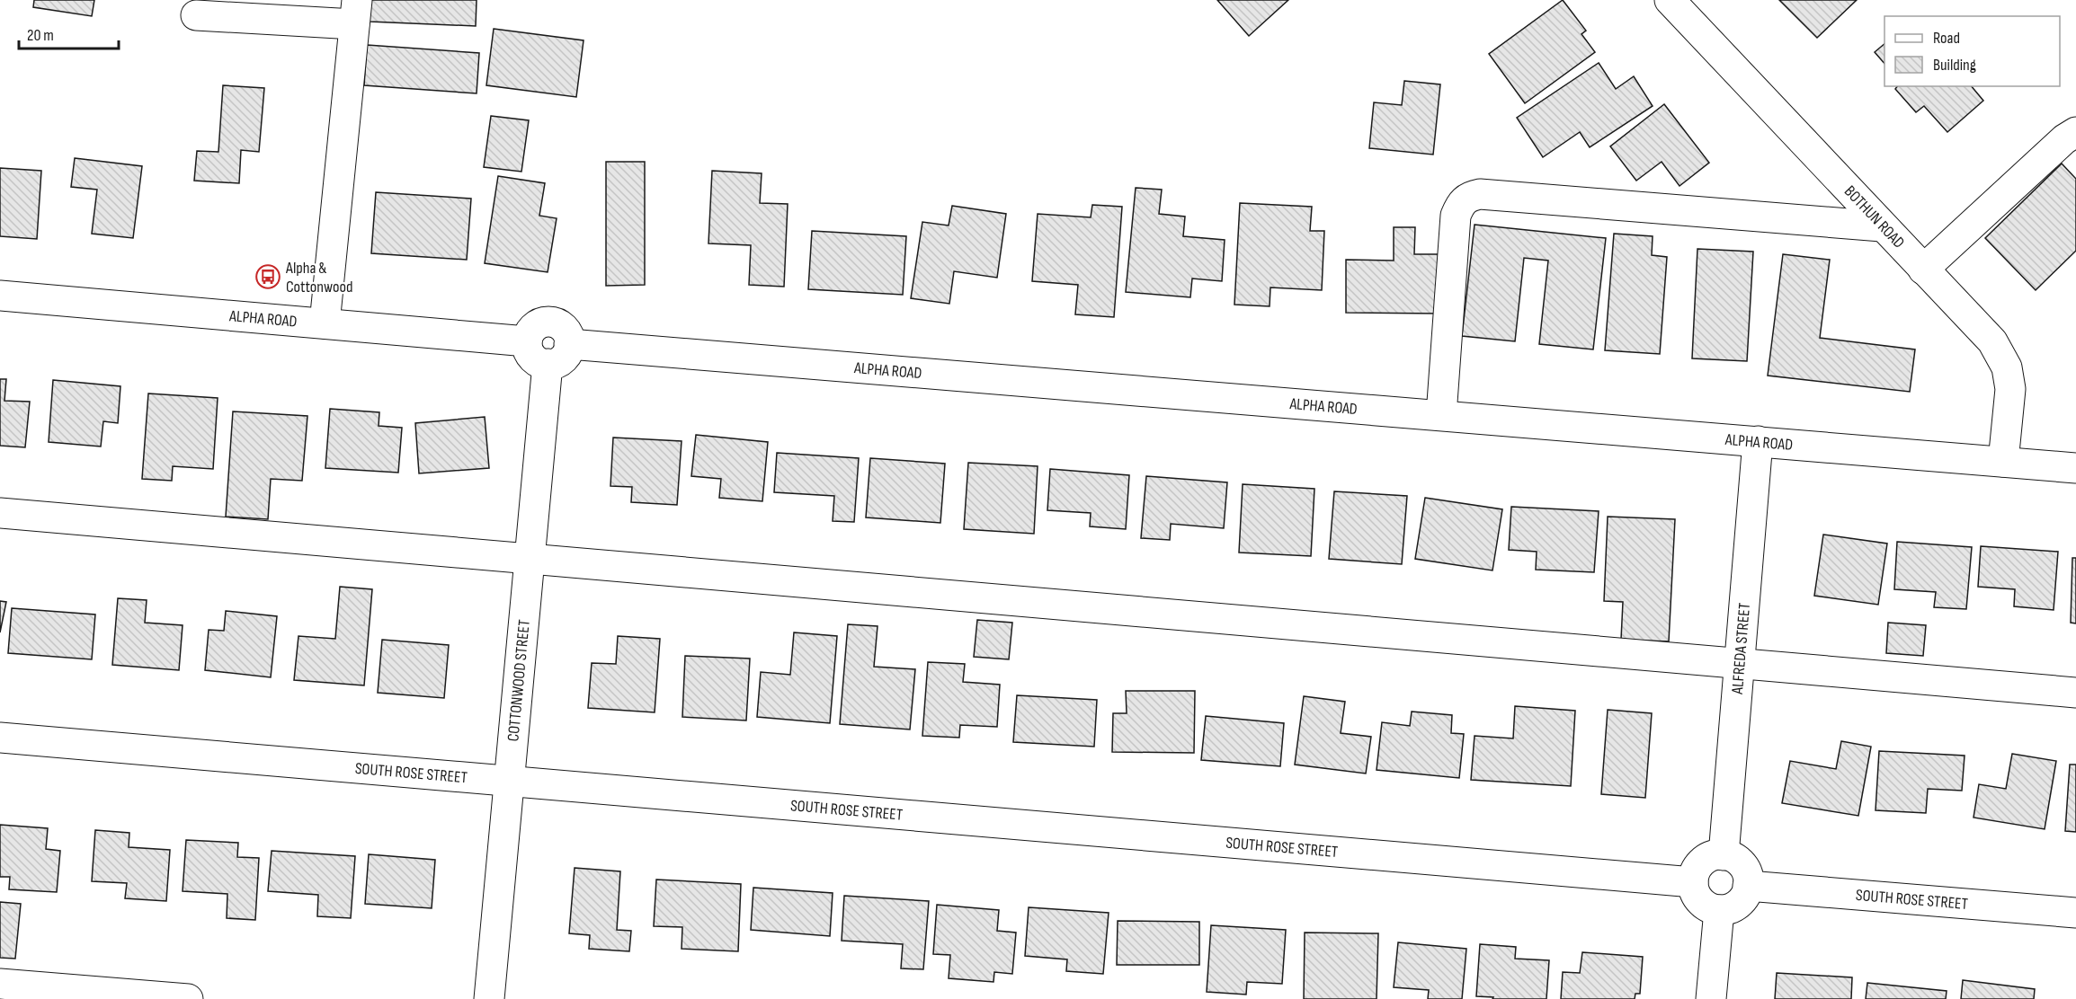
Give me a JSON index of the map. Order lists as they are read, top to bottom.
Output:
{
  "streets": {
    "street": [
      "BOTHUN ROAD",
      "ALPHA ROAD",
      "ALFREDA STREET",
      "COTTONWOOD STREET",
      "SOUTH ROSE STREET"
    ]
  },
  "crossings": [
    ["BOTHUN ROAD", "ALPHA ROAD"],
    ["ALPHA ROAD", "ALFREDA STREET"],
    ["ALPHA ROAD", "COTTONWOOD STREET"],
    ["ALFREDA STREET", "SOUTH ROSE STREET"],
    ["COTTONWOOD STREET", "SOUTH ROSE STREET"]
  ],
  "places": {
    "bus stop": ["Alpha & Cottonwood"]
  },
  "legend": ["Road", "Building"],
  "scale_bar": "20 m"
}
